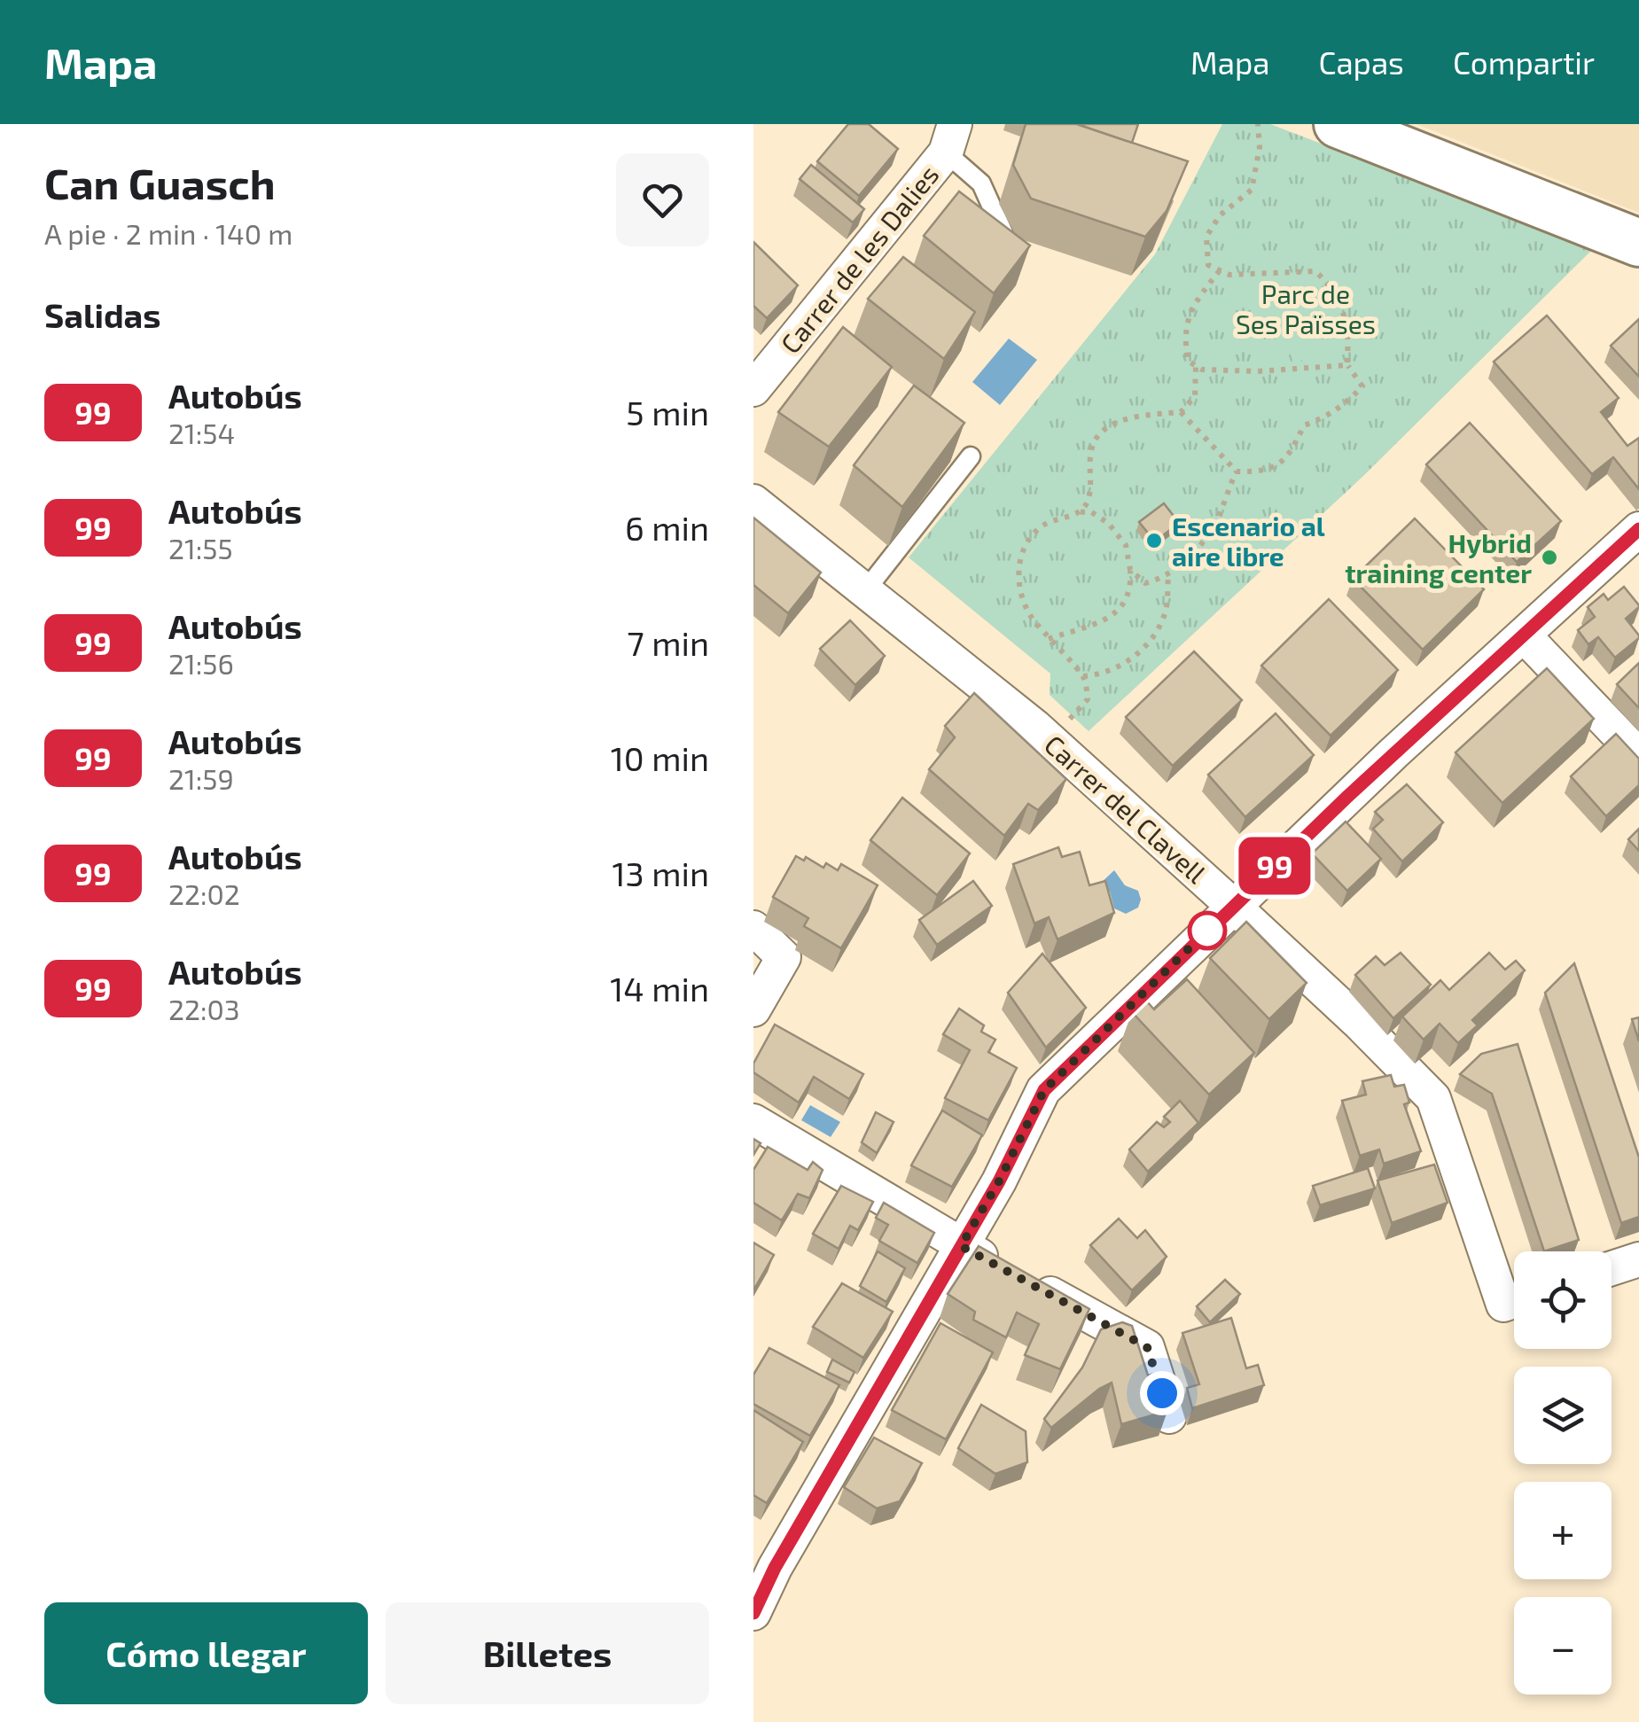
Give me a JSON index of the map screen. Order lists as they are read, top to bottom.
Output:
{
  "streets": {
    "street": ["Carrer de les Dalies", "Carrer del Clavell"]
  },
  "parks": ["Parc de Ses Païsses"],
  "places": ["Escenario al aire libre", "Hybrid training center"],
  "lines": ["bus line 99"],
  "page": {
    "header": "Mapa",
    "nav": ["Mapa", "Capas", "Compartir"],
    "heading": [
      ["Can Guasch", "A pie · 2 min · 140 m"],
      "Salidas"
    ],
    "on_map": "99",
    "list": [
      {
        "mark": "99",
        "name": "Autobús",
        "note": "21:54",
        "value": "5 min"
      },
      {
        "mark": "99",
        "name": "Autobús",
        "note": "21:55",
        "value": "6 min"
      },
      {
        "mark": "99",
        "name": "Autobús",
        "note": "21:56",
        "value": "7 min"
      },
      {
        "mark": "99",
        "name": "Autobús",
        "note": "21:59",
        "value": "10 min"
      },
      {
        "mark": "99",
        "name": "Autobús",
        "note": "22:02",
        "value": "13 min"
      },
      {
        "mark": "99",
        "name": "Autobús",
        "note": "22:03",
        "value": "14 min"
      }
    ],
    "map_buttons": ["+", "−"],
    "buttons": ["Cómo llegar", "Billetes"]
  }
}
